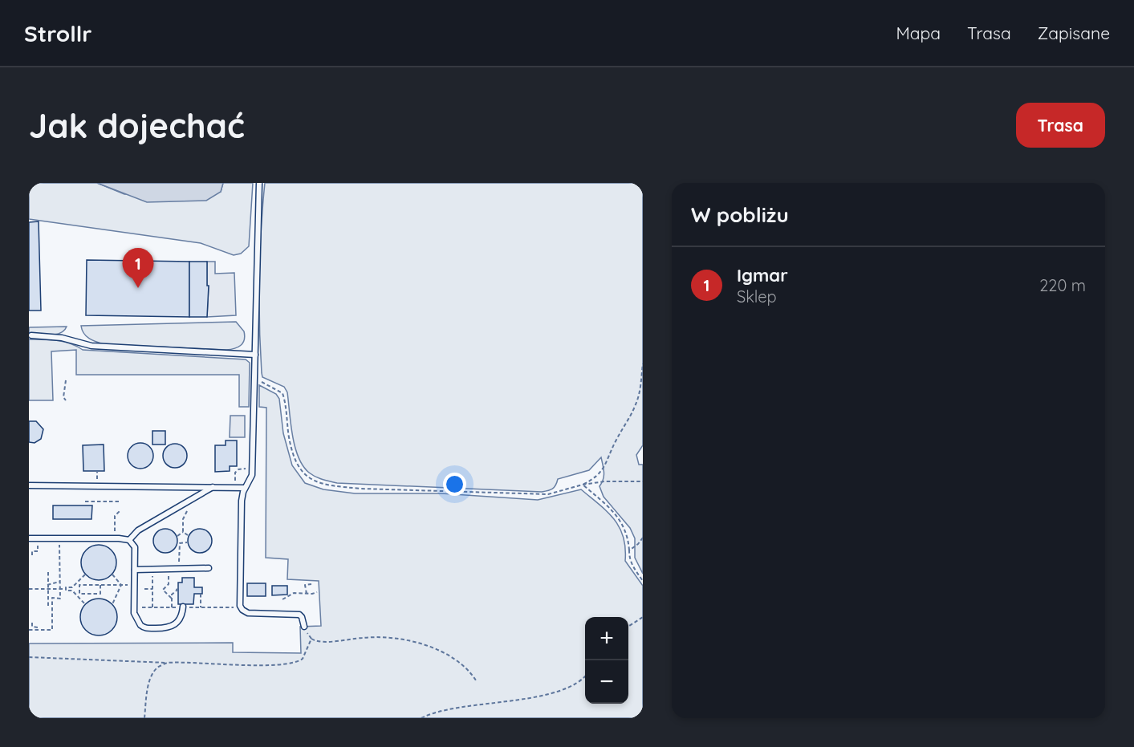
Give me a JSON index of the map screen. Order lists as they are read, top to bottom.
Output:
{
  "page": {
    "header": "Strollr",
    "nav": ["Mapa", "Trasa", "Zapisane"],
    "buttons": "Trasa",
    "title": "Jak dojechać",
    "heading": "W pobliżu",
    "list": [
      {
        "mark": "1",
        "name": "Igmar",
        "note": "Sklep",
        "value": "220 m"
      }
    ],
    "pins": "1",
    "map_buttons": ["+", "−"]
  }
}
